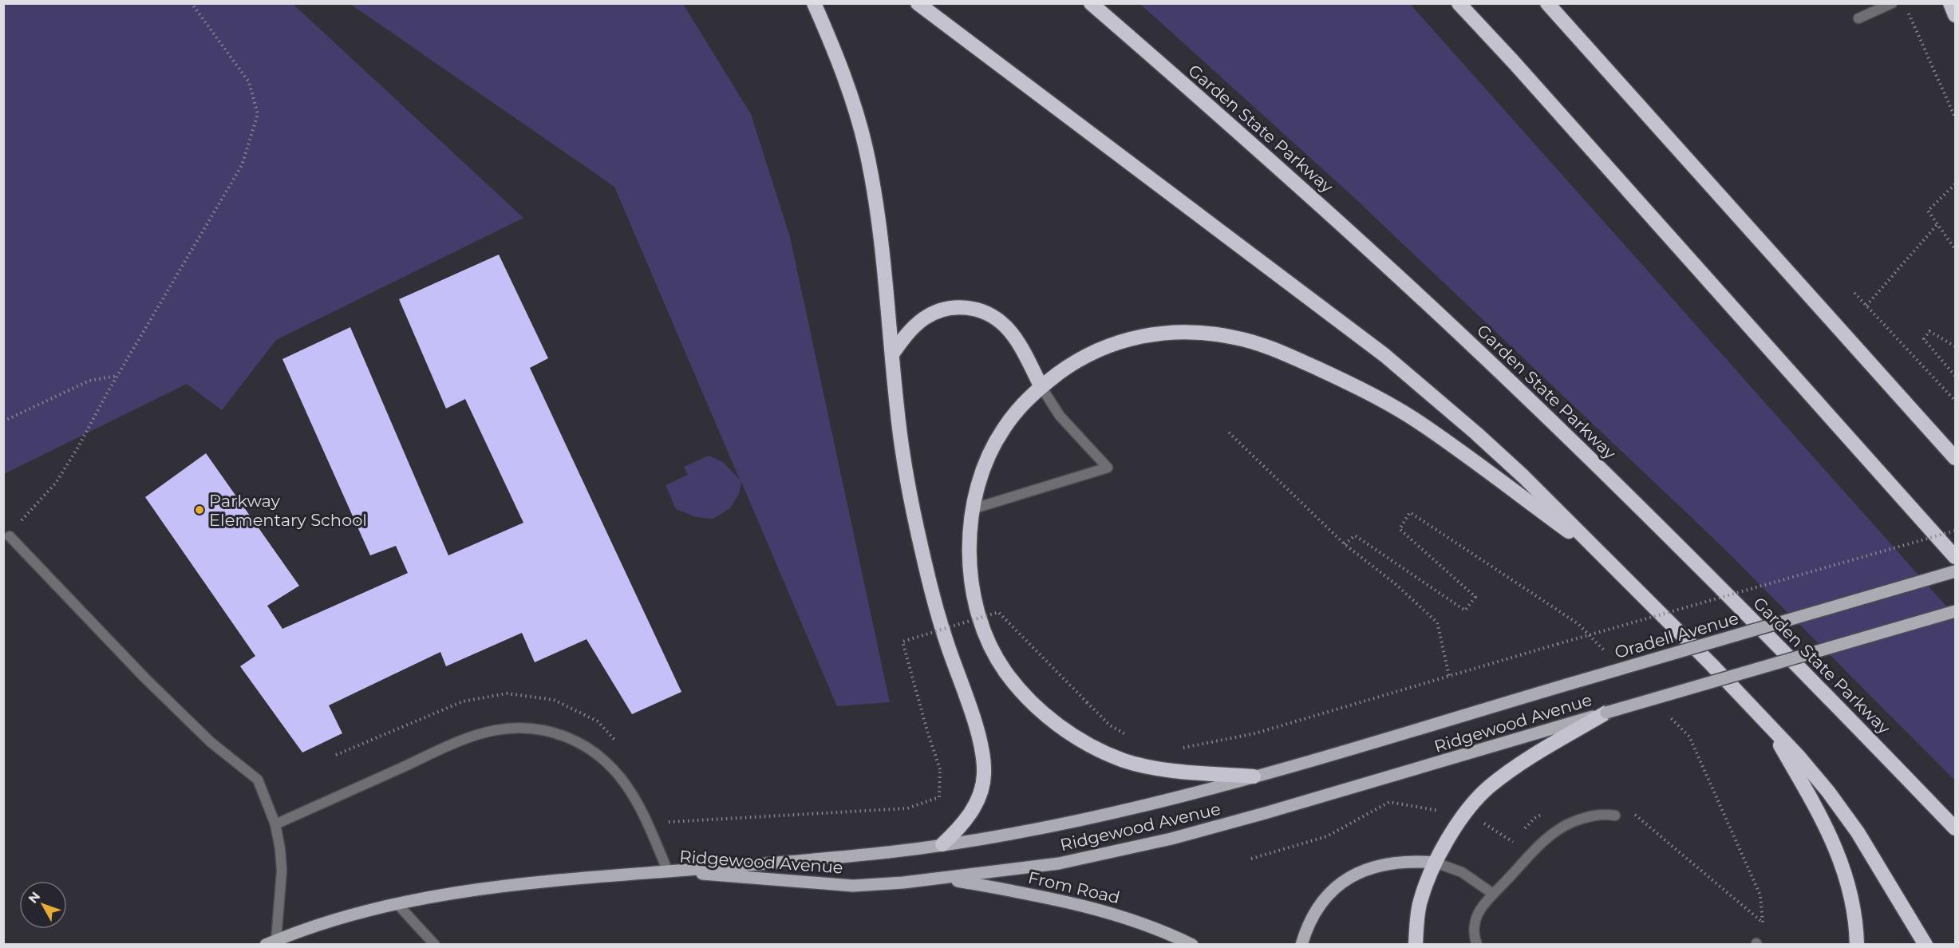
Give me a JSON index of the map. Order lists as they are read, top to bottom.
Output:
{
  "streets": {
    "highway": ["Garden State Parkway"],
    "main road": ["Oradell Avenue", "Ridgewood Avenue", "From Road"]
  },
  "crossings": [
    ["Oradell Avenue", "Ridgewood Avenue"],
    ["Ridgewood Avenue", "From Road"]
  ],
  "places": ["Parkway Elementary School"],
  "north": "top left"
}
